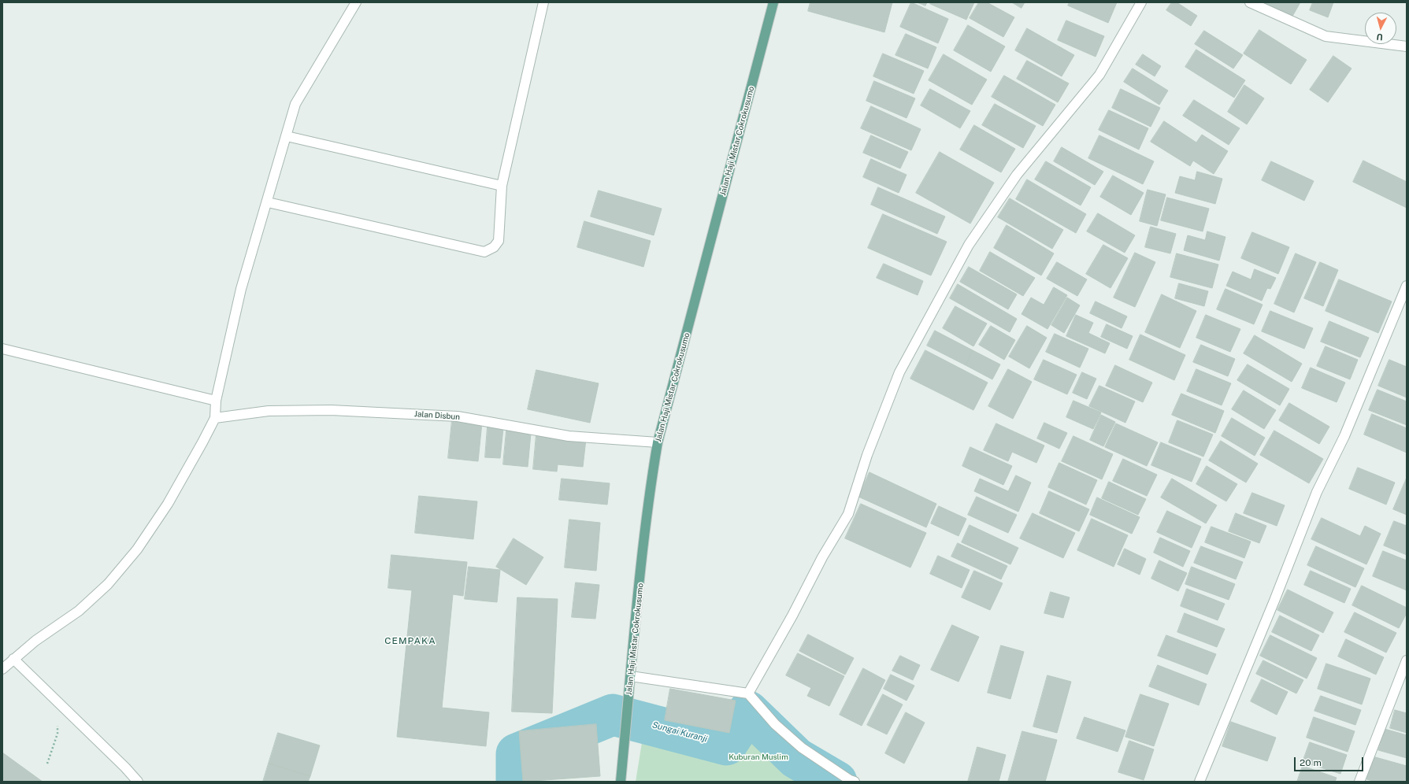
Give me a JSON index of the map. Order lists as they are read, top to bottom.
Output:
{
  "streets": {
    "main road": ["Jalan Haji Mistar Cokrokusumo"],
    "street": ["Jalan Disbun"]
  },
  "crossings": [
    ["Jalan Haji Mistar Cokrokusumo", "Jalan Disbun"]
  ],
  "districts": ["CEMPAKA"],
  "water": ["Sungai Kuranji"],
  "parks": ["Kuburan Muslim"],
  "scale_bar": "20 m",
  "north": "bottom"
}
